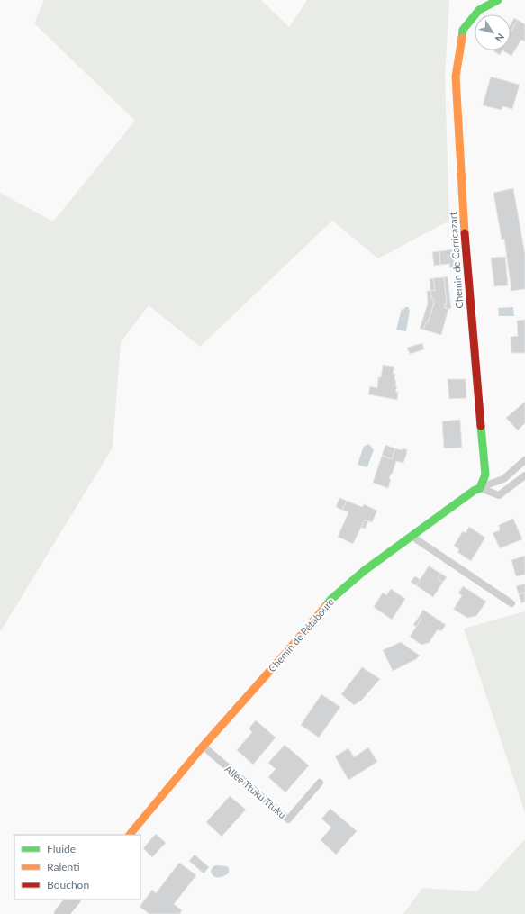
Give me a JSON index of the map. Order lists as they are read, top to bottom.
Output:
{
  "streets": {
    "street": ["Chemin de Carricazart", "Chemin de Pétaboure"],
    "lane": ["Allée Ttuku Ttuku"]
  },
  "crossings": [
    ["Chemin de Carricazart", "Chemin de Pétaboure"],
    ["Chemin de Pétaboure", "Allée Ttuku Ttuku"]
  ],
  "legend": ["Fluide", "Ralenti", "Bouchon"],
  "north": "bottom right"
}
